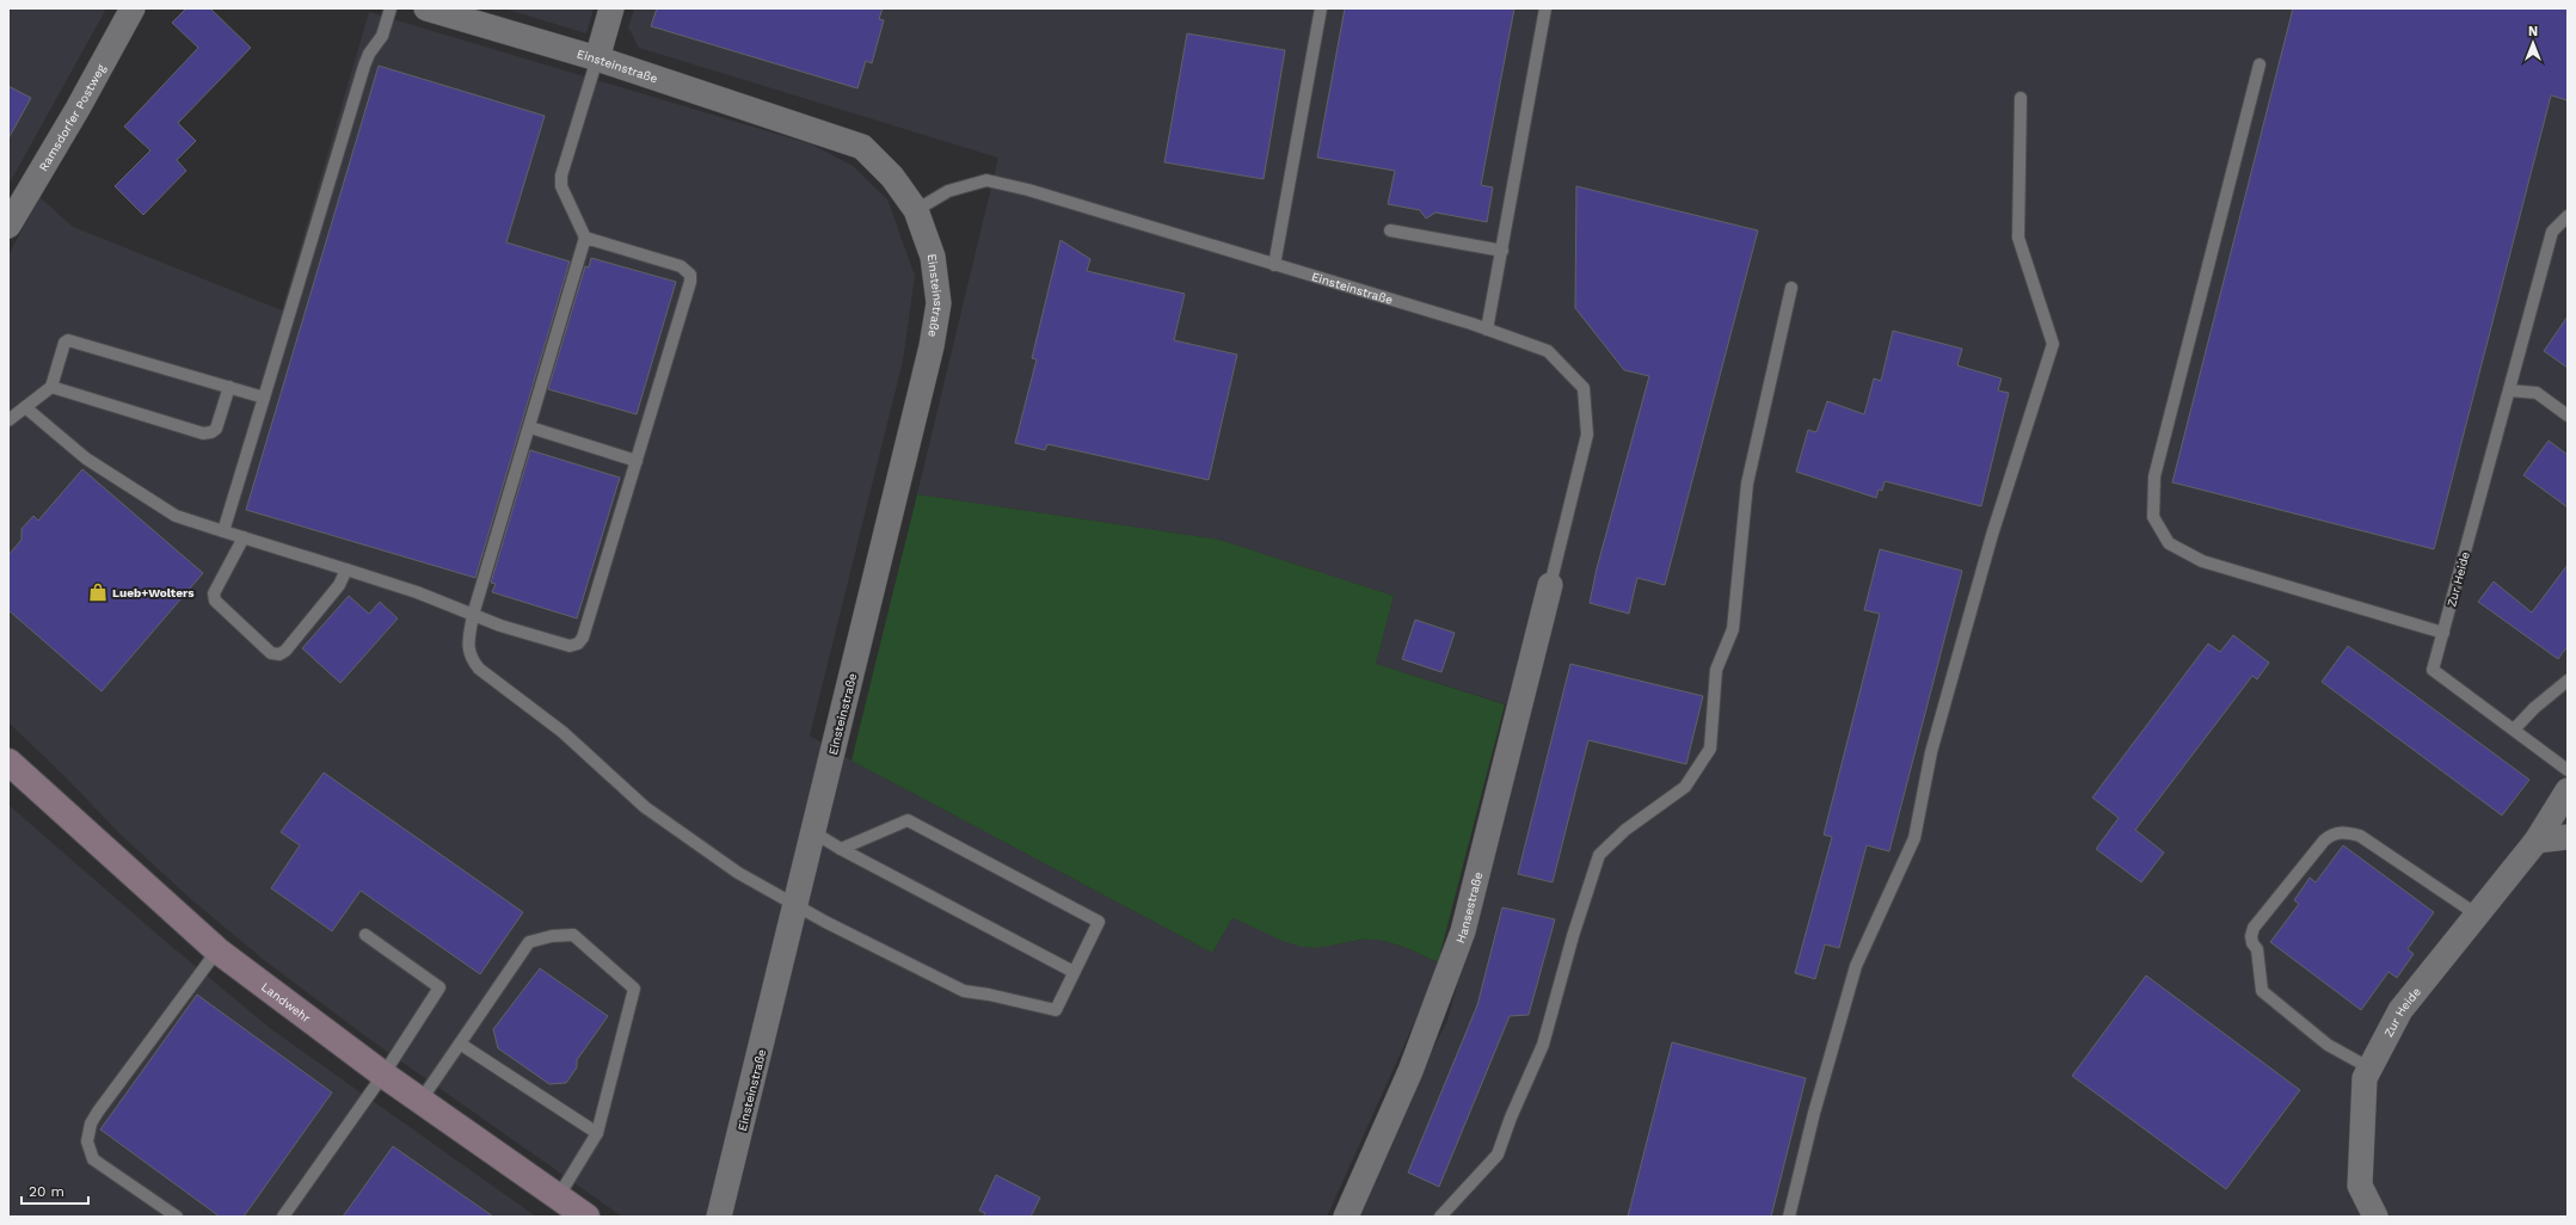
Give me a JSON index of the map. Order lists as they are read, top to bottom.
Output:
{
  "streets": {
    "main road": ["Landwehr"],
    "street": [
      "Einsteinstraße",
      "Ramsdorfer Postweg",
      "Zur Heide",
      "Hansestraße"
    ]
  },
  "crossings": [
    ["Einsteinstraße", "Hansestraße"]
  ],
  "places": {
    "shop": ["Lueb+Wolters"]
  },
  "scale_bar": "20 m",
  "north": "top"
}
